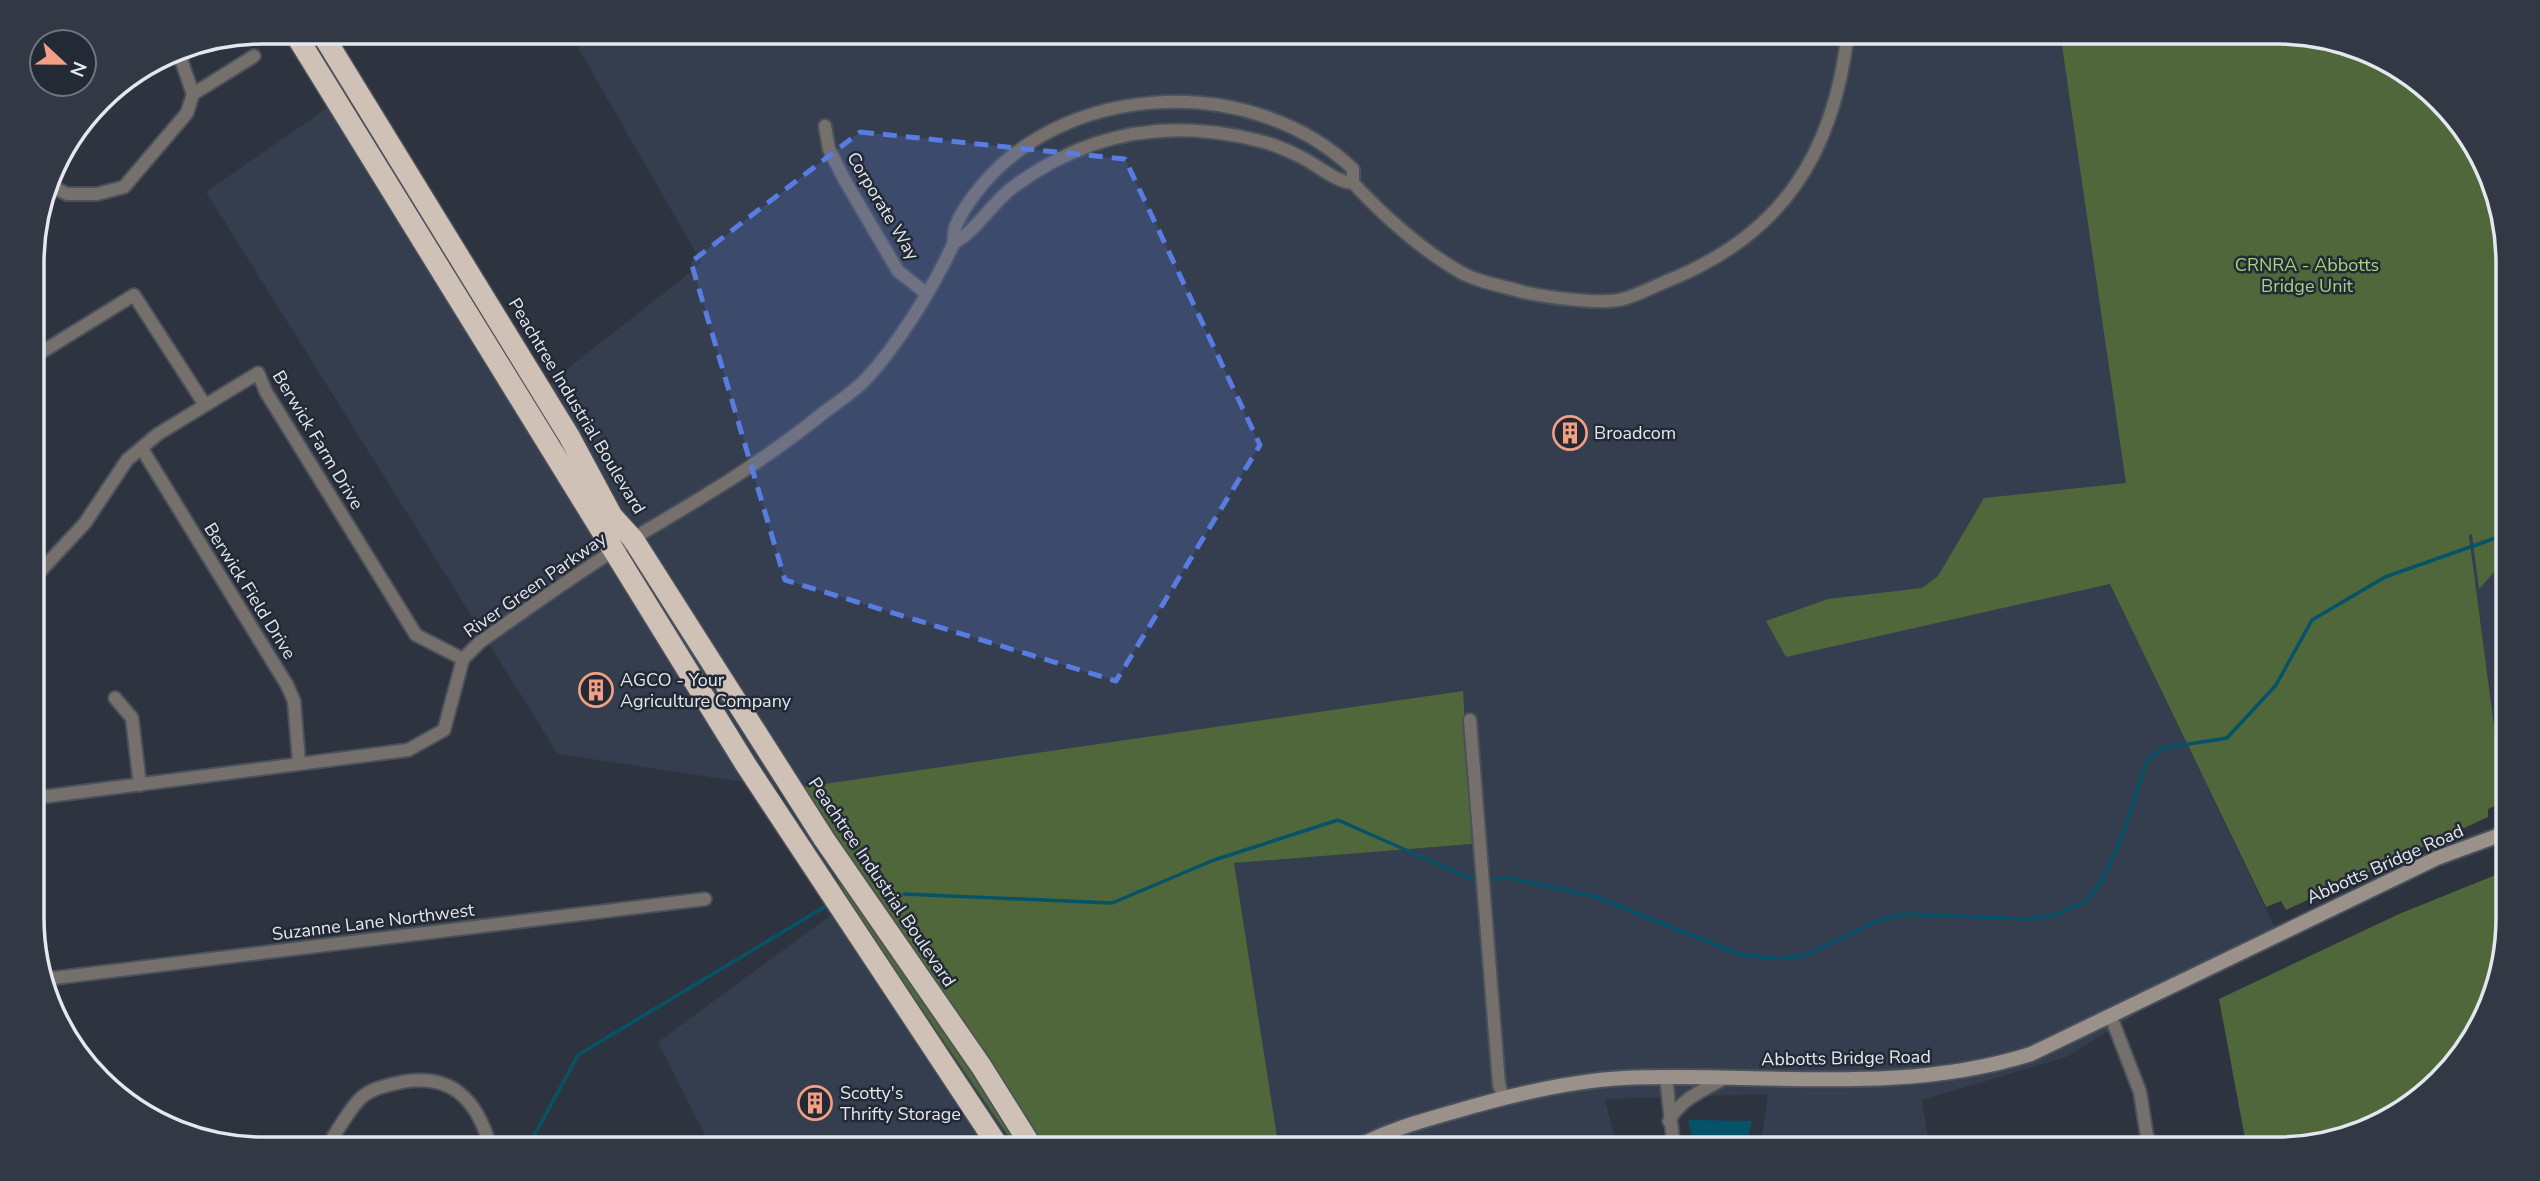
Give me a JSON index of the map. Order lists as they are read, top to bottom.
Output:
{
  "streets": {
    "highway": ["Peachtree Industrial Boulevard"],
    "main road": ["Abbotts Bridge Road"],
    "street": [
      "Corporate Way",
      "Berwick Farm Drive",
      "River Green Parkway",
      "Berwick Field Drive",
      "Suzanne Lane Northwest"
    ]
  },
  "crossings": [
    ["Corporate Way", "River Green Parkway"],
    ["Peachtree Industrial Boulevard", "River Green Parkway"],
    ["Berwick Farm Drive", "River Green Parkway"],
    ["Berwick Farm Drive", "Berwick Field Drive"],
    ["River Green Parkway", "Berwick Field Drive"]
  ],
  "parks": ["CRNRA - Abbotts Bridge Unit"],
  "places": {
    "building": ["Broadcom", "AGCO - Your Agriculture Company", "Scotty's Thrifty Storage"]
  },
  "north": "right"
}
